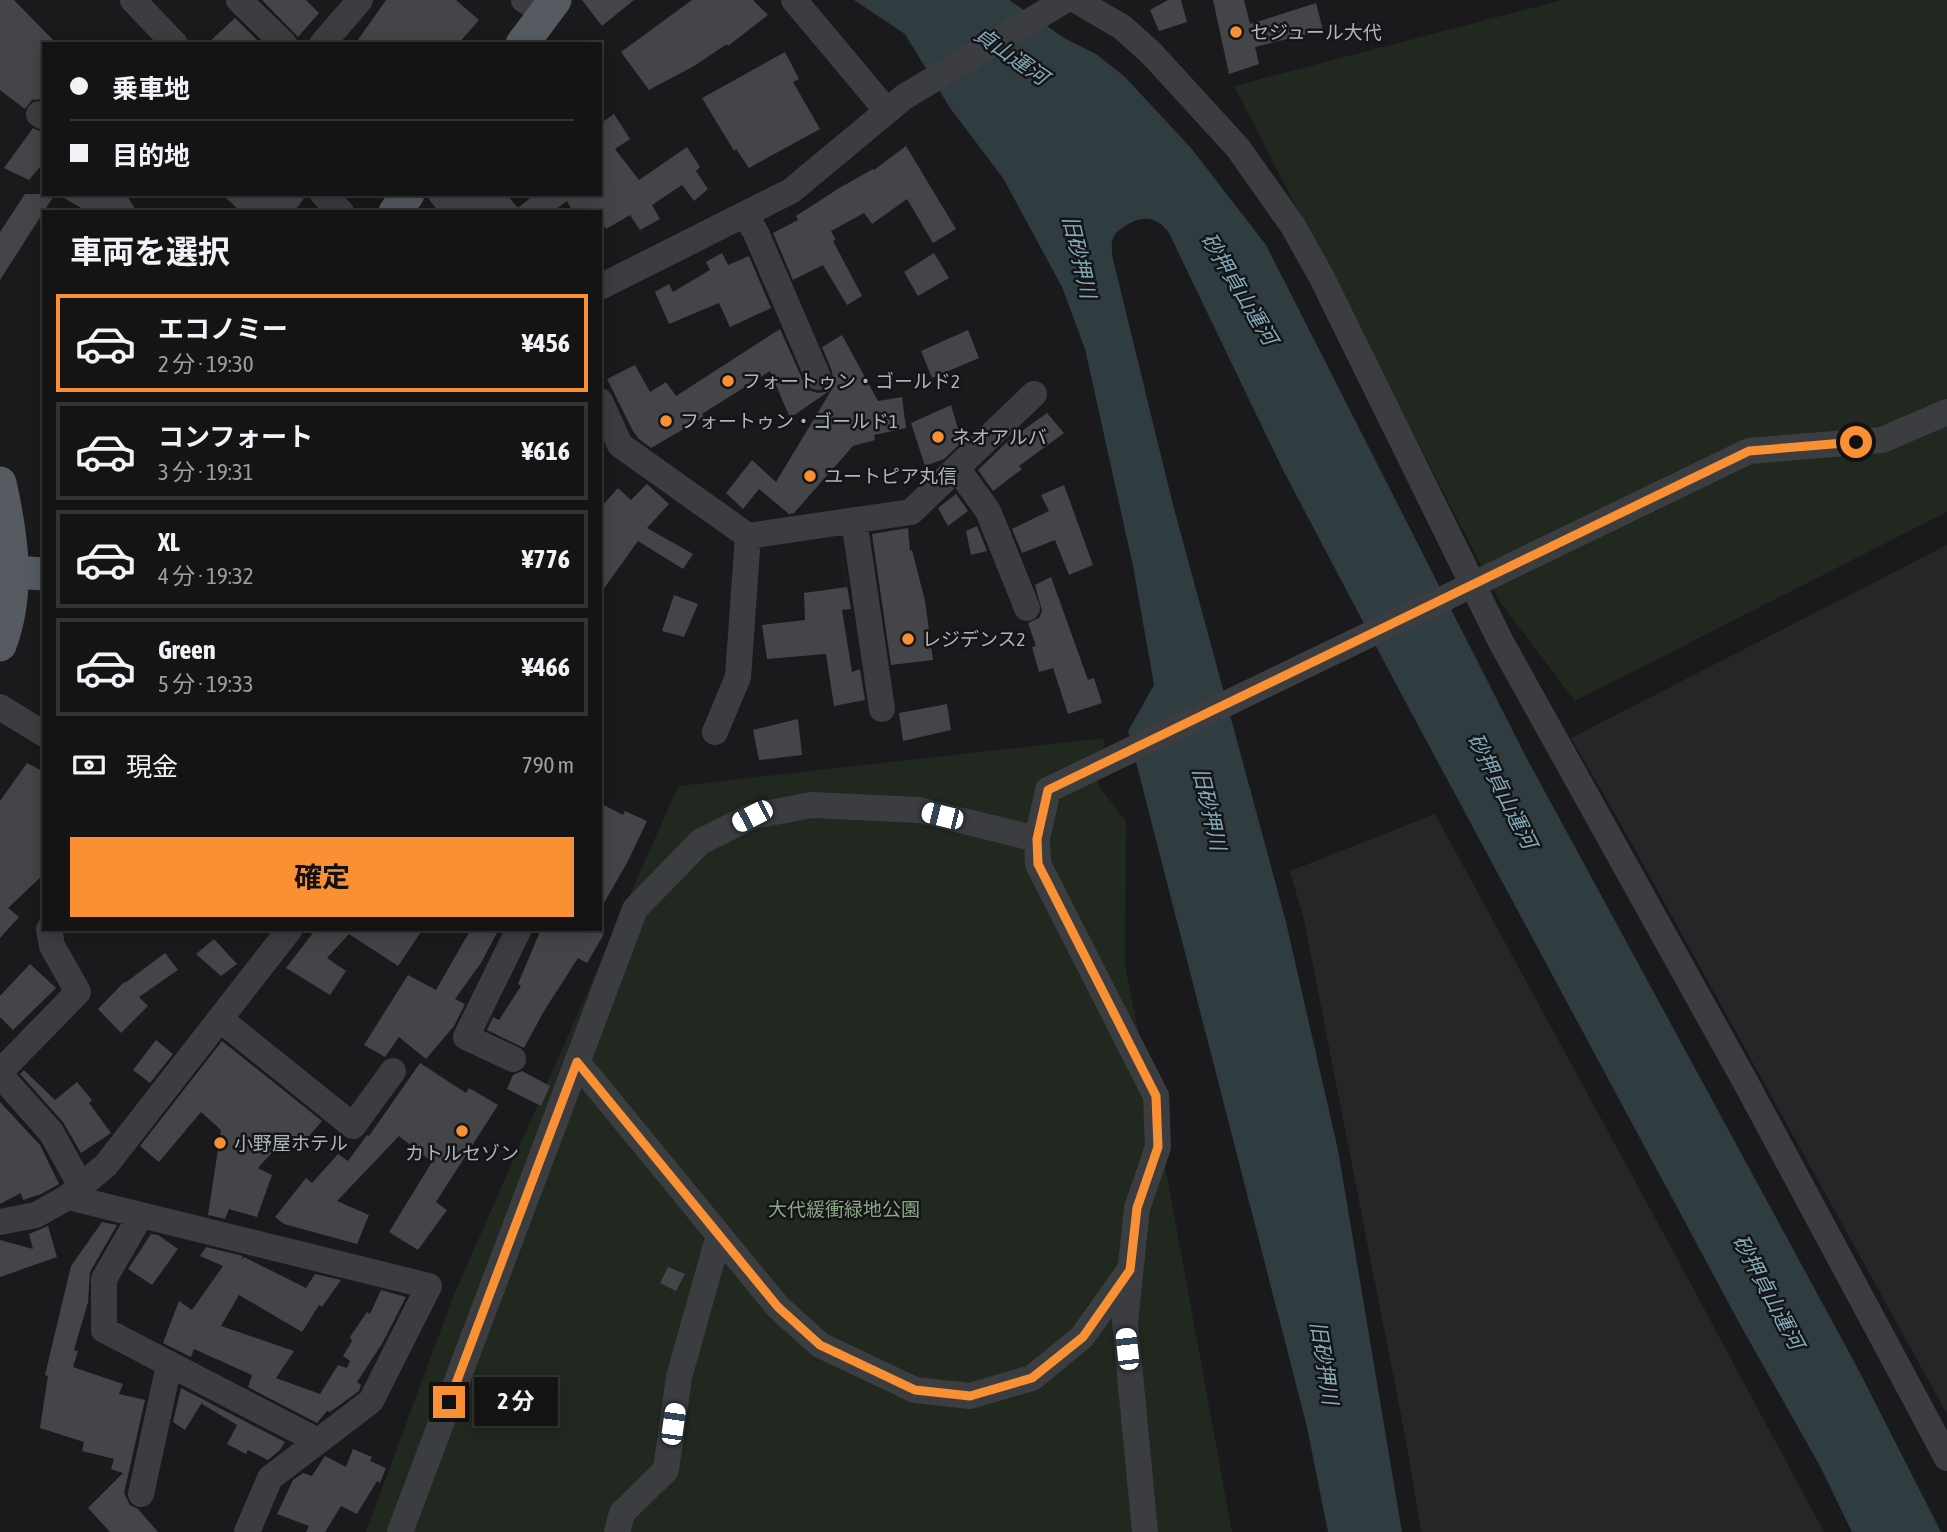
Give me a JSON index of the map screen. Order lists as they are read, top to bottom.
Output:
{
  "water": ["貞山運河", "旧砂押川", "砂押貞山運河"],
  "parks": ["大代緩衝緑地公園"],
  "places": [
    "セジュール大代",
    "フォートゥン・ゴールド2",
    "フォートゥン・ゴールド1",
    "ネオアルバ",
    "ユートピア丸信",
    "レジデンス2",
    "カトルセゾン",
    "小野屋ホテル"
  ],
  "page": {
    "banner": ["乗車地", "目的地"],
    "heading": "車両を選択",
    "list": [
      {
        "name": "エコノミー",
        "note": "2 分 · 19:30",
        "value": "¥456"
      },
      {
        "name": "コンフォート",
        "note": "3 分 · 19:31",
        "value": "¥616"
      },
      {
        "name": "XL",
        "note": "4 分 · 19:32",
        "value": "¥776"
      },
      {
        "name": "Green",
        "note": "5 分 · 19:33",
        "value": "¥466"
      }
    ],
    "pay": ["現金", "790 m"],
    "buttons": "確定",
    "bubble": "2 分"
  }
}
